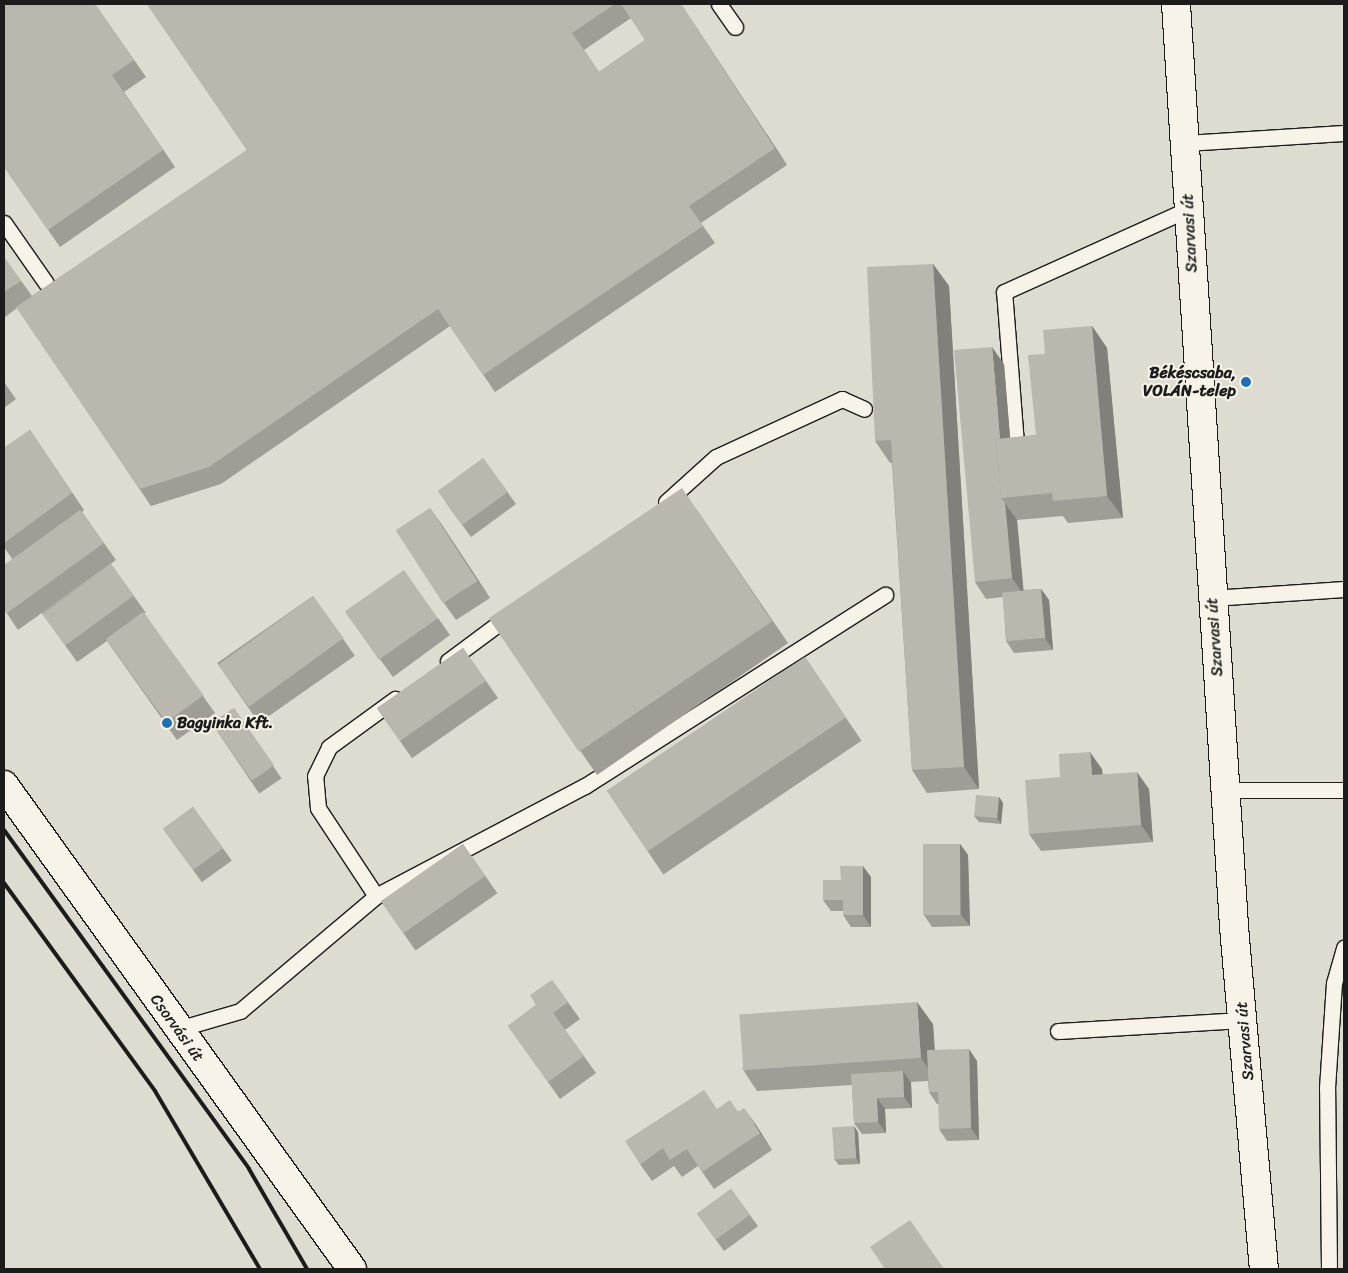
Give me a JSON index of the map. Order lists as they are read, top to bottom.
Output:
{
  "streets": {
    "main road": ["Szarvasi út", "Csorvási út"]
  },
  "places": ["Békéscsaba, VOLÁN-telep", "Bagyinka Kft."]
}
